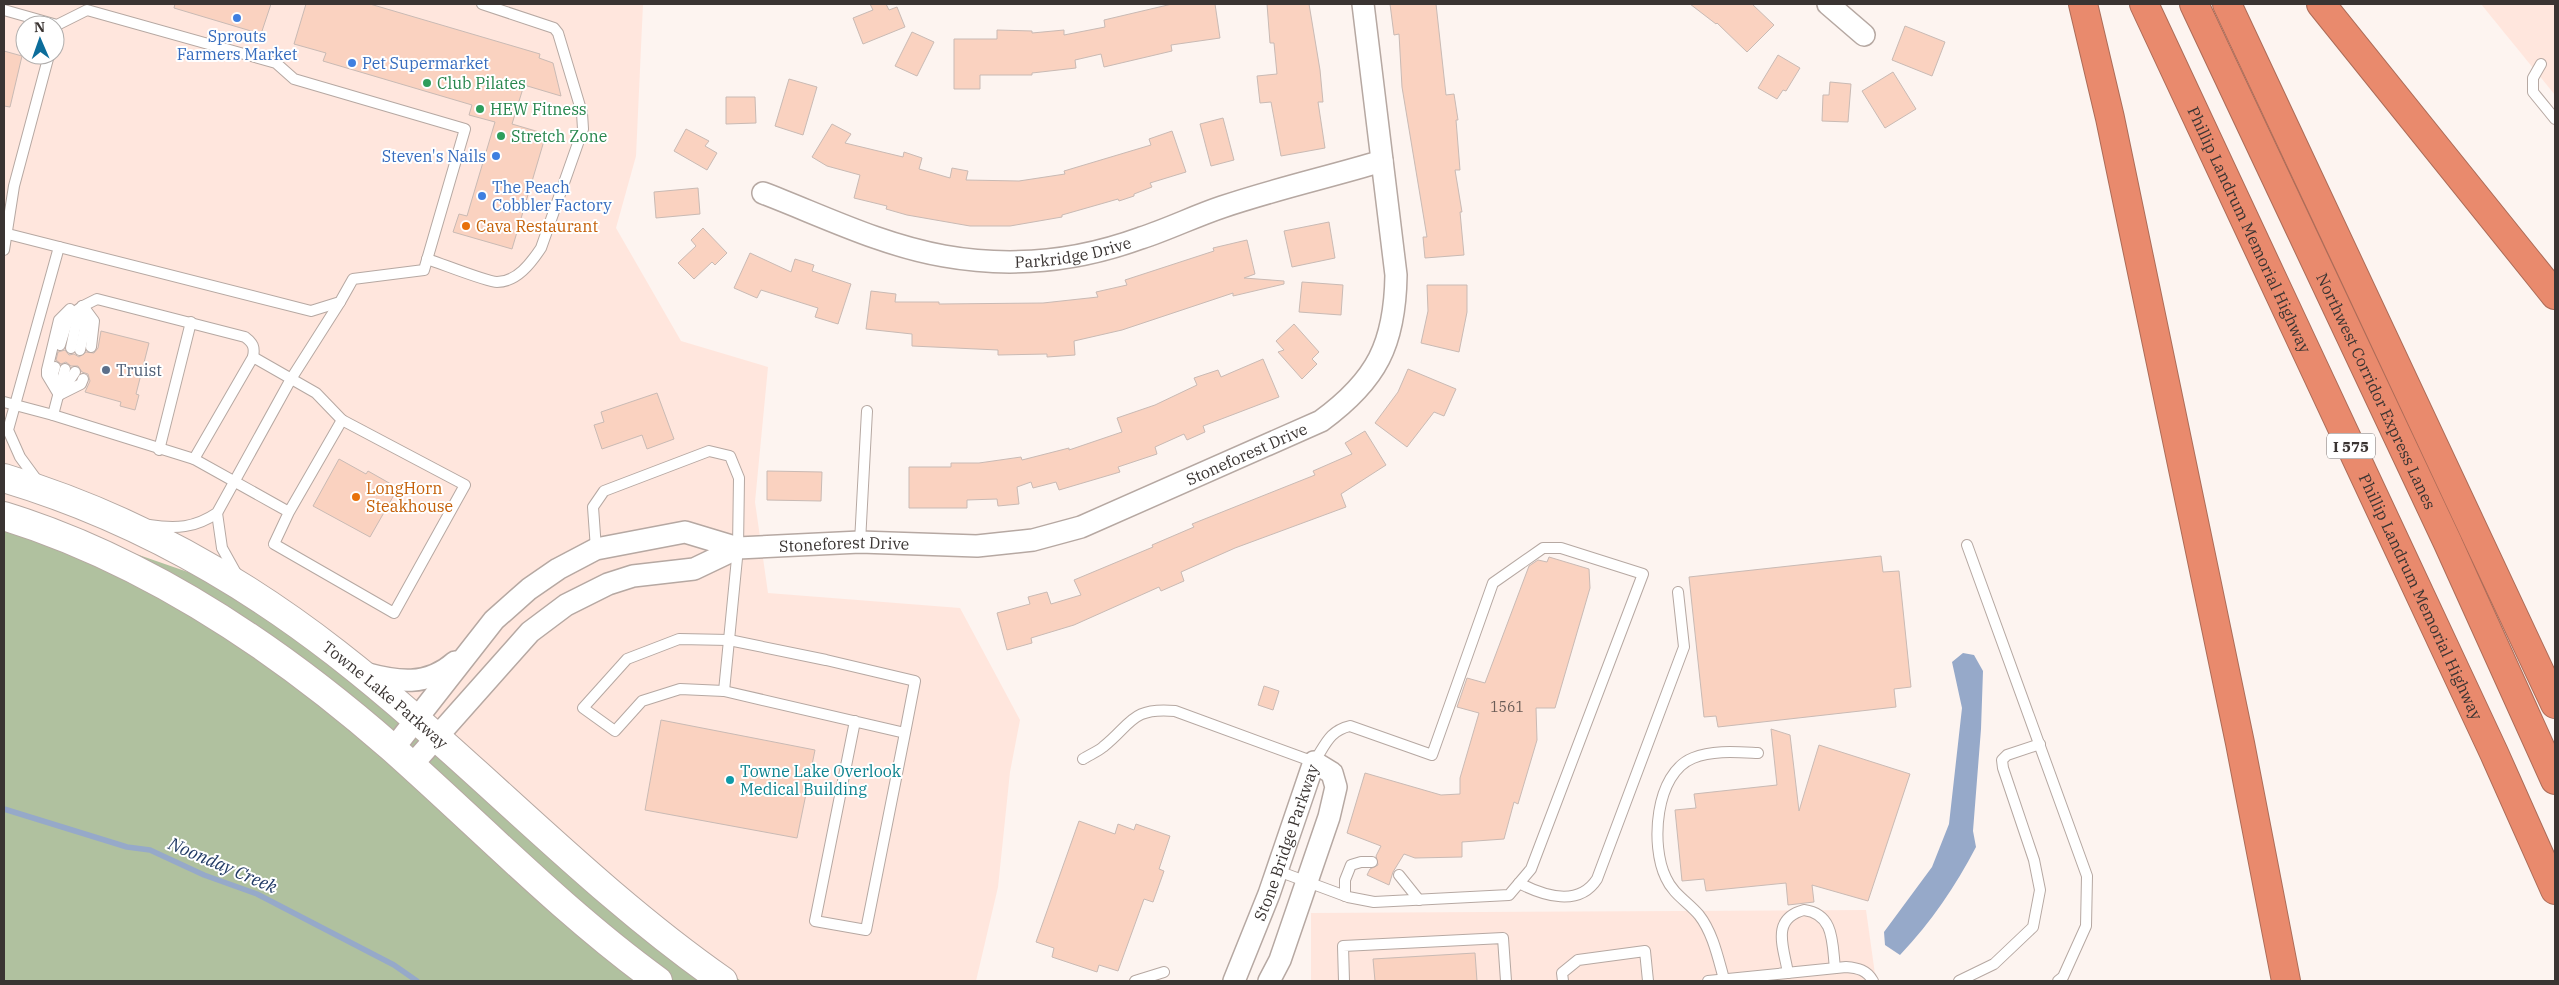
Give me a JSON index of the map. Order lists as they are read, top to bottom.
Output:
{
  "streets": {
    "highway": ["Phillip Landrum Memorial Highway", "Northwest Corridor Express Lanes", "I 575"],
    "main road": ["Towne Lake Parkway"],
    "street": ["Parkridge Drive", "Stoneforest Drive", "Stone Bridge Parkway"]
  },
  "crossings": [
    ["Parkridge Drive", "Stoneforest Drive"],
    ["Stoneforest Drive", "Towne Lake Parkway"]
  ],
  "water": ["Noonday Creek"],
  "places": [
    "Sprouts Farmers Market",
    "Pet Supermarket",
    "Club Pilates",
    "HEW Fitness",
    "Stretch Zone",
    "Steven's Nails",
    "The Peach Cobbler Factory",
    "Cava Restaurant",
    "Truist",
    "LongHorn Steakhouse",
    "Towne Lake Overlook Medical Building"
  ],
  "house_numbers": ["1561"],
  "north": "top"
}
